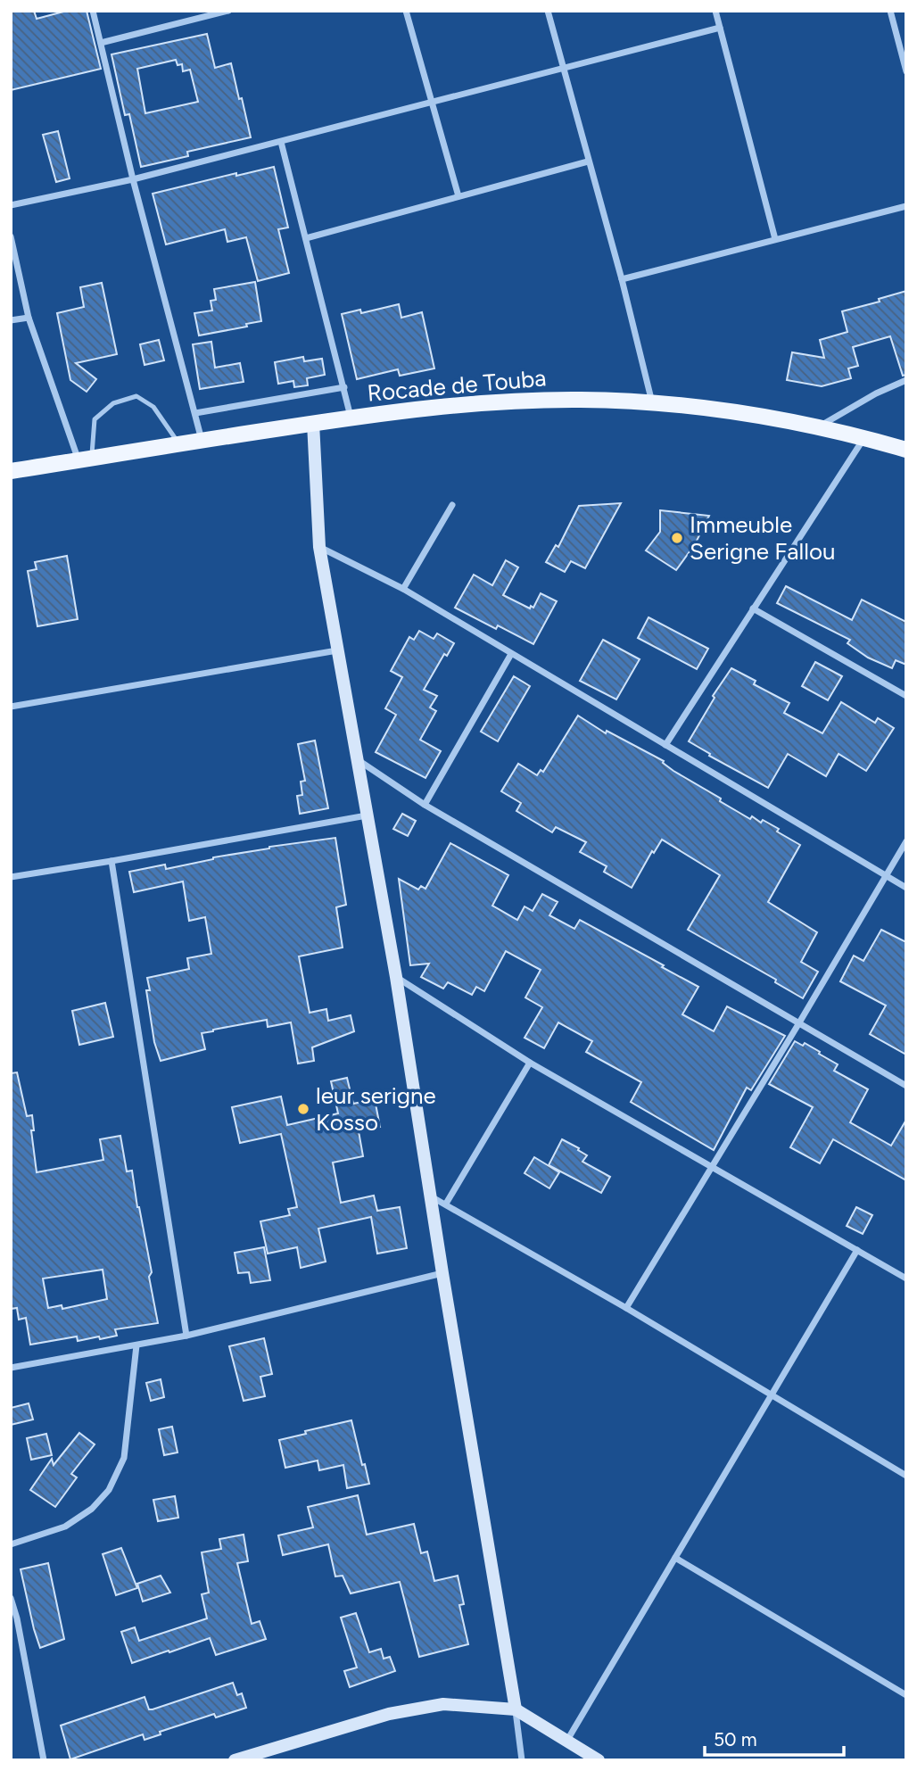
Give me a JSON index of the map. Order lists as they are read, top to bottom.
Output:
{
  "streets": {
    "main road": ["Rocade de Touba"]
  },
  "places": ["Immeuble Serigne Fallou", "leur serigne Kosso"],
  "scale_bar": "50 m"
}
